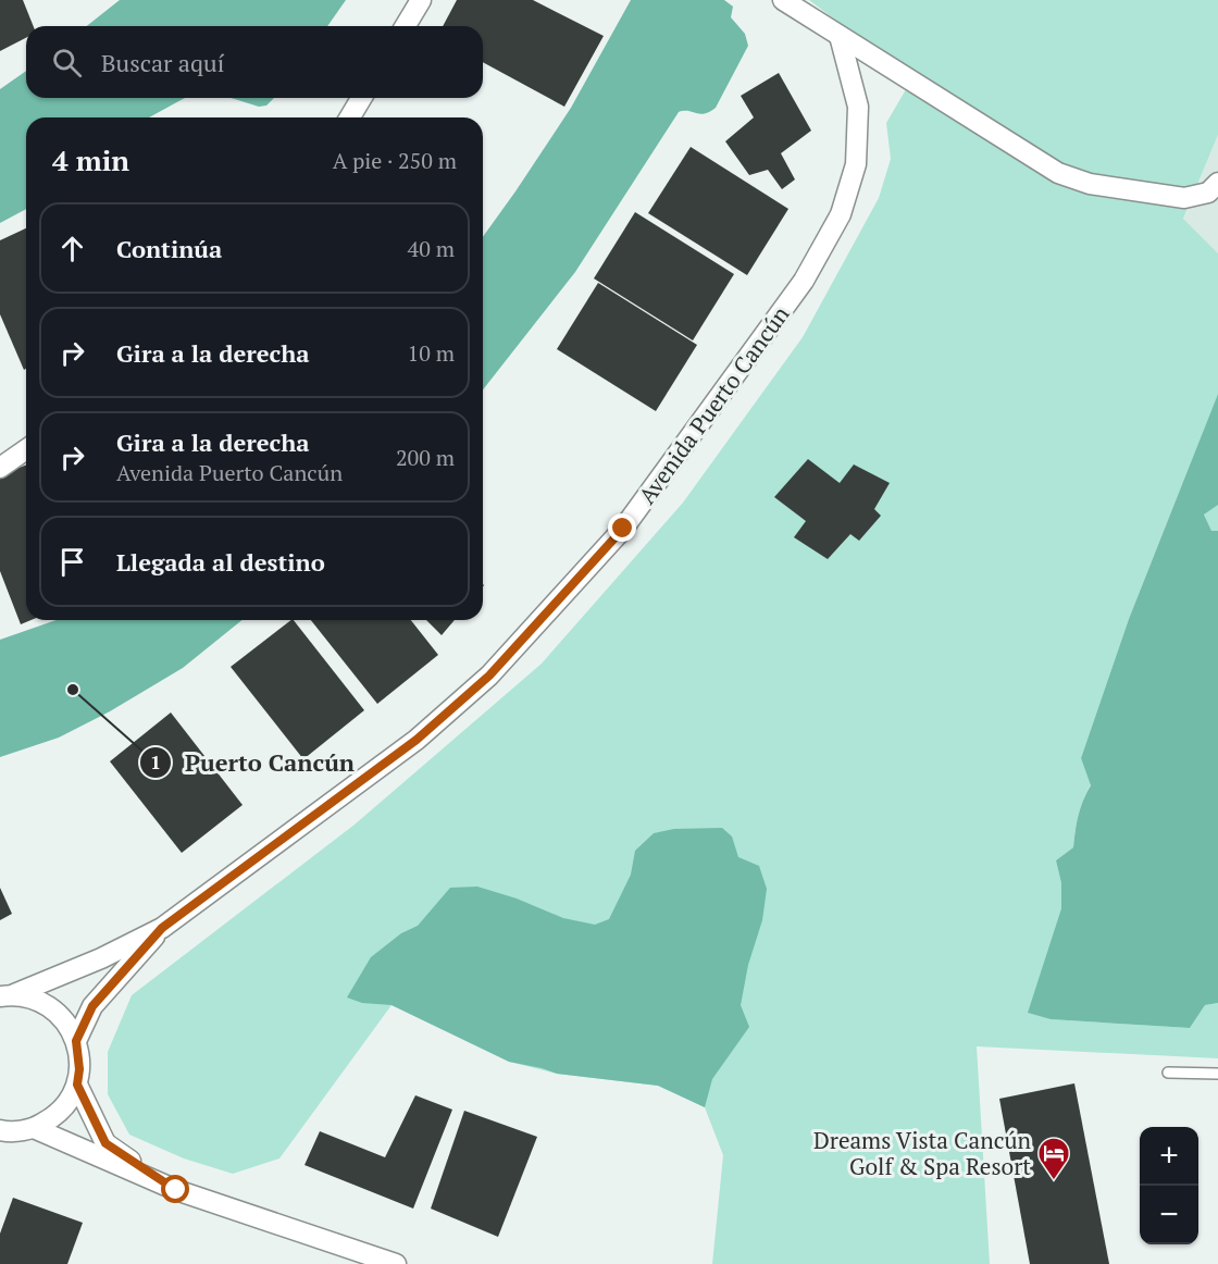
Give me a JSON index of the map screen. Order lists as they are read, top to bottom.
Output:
{
  "streets": {
    "street": ["Avenida Puerto Cancún"]
  },
  "places": {
    "other": ["Puerto Cancún"],
    "hotel": ["Dreams Vista Cancún Golf & Spa Resort"]
  },
  "page": {
    "search": "Buscar aquí",
    "heading": ["4 min", "A pie · 250 m"],
    "list": [
      ["Continúa", "40 m"],
      ["Gira a la derecha", "10 m"],
      ["Gira a la derecha", "Avenida Puerto Cancún", "200 m"],
      "Llegada al destino"
    ],
    "map_buttons": ["+", "−"]
  }
}
